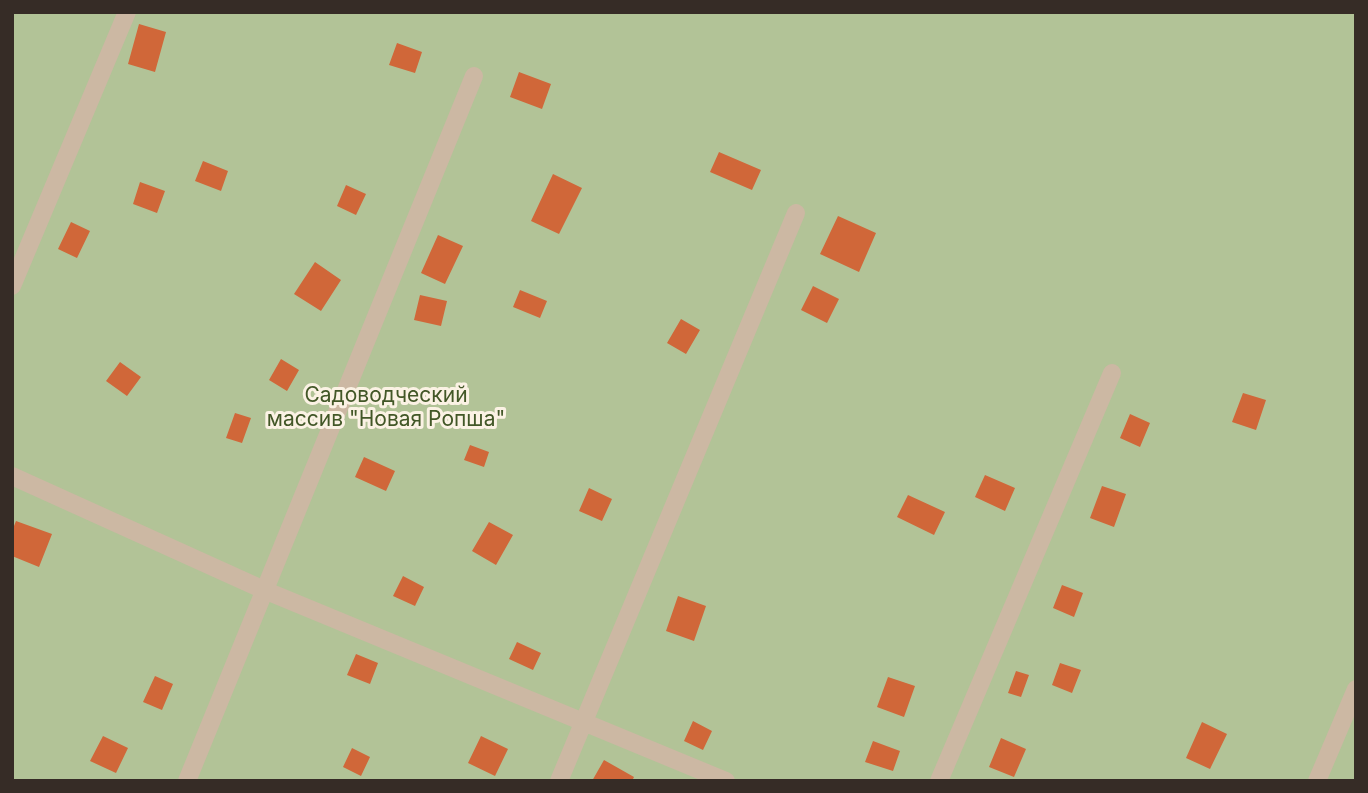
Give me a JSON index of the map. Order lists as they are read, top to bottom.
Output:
{
  "parks": ["Садоводческий массив \"Новая Ропша\""]
}
